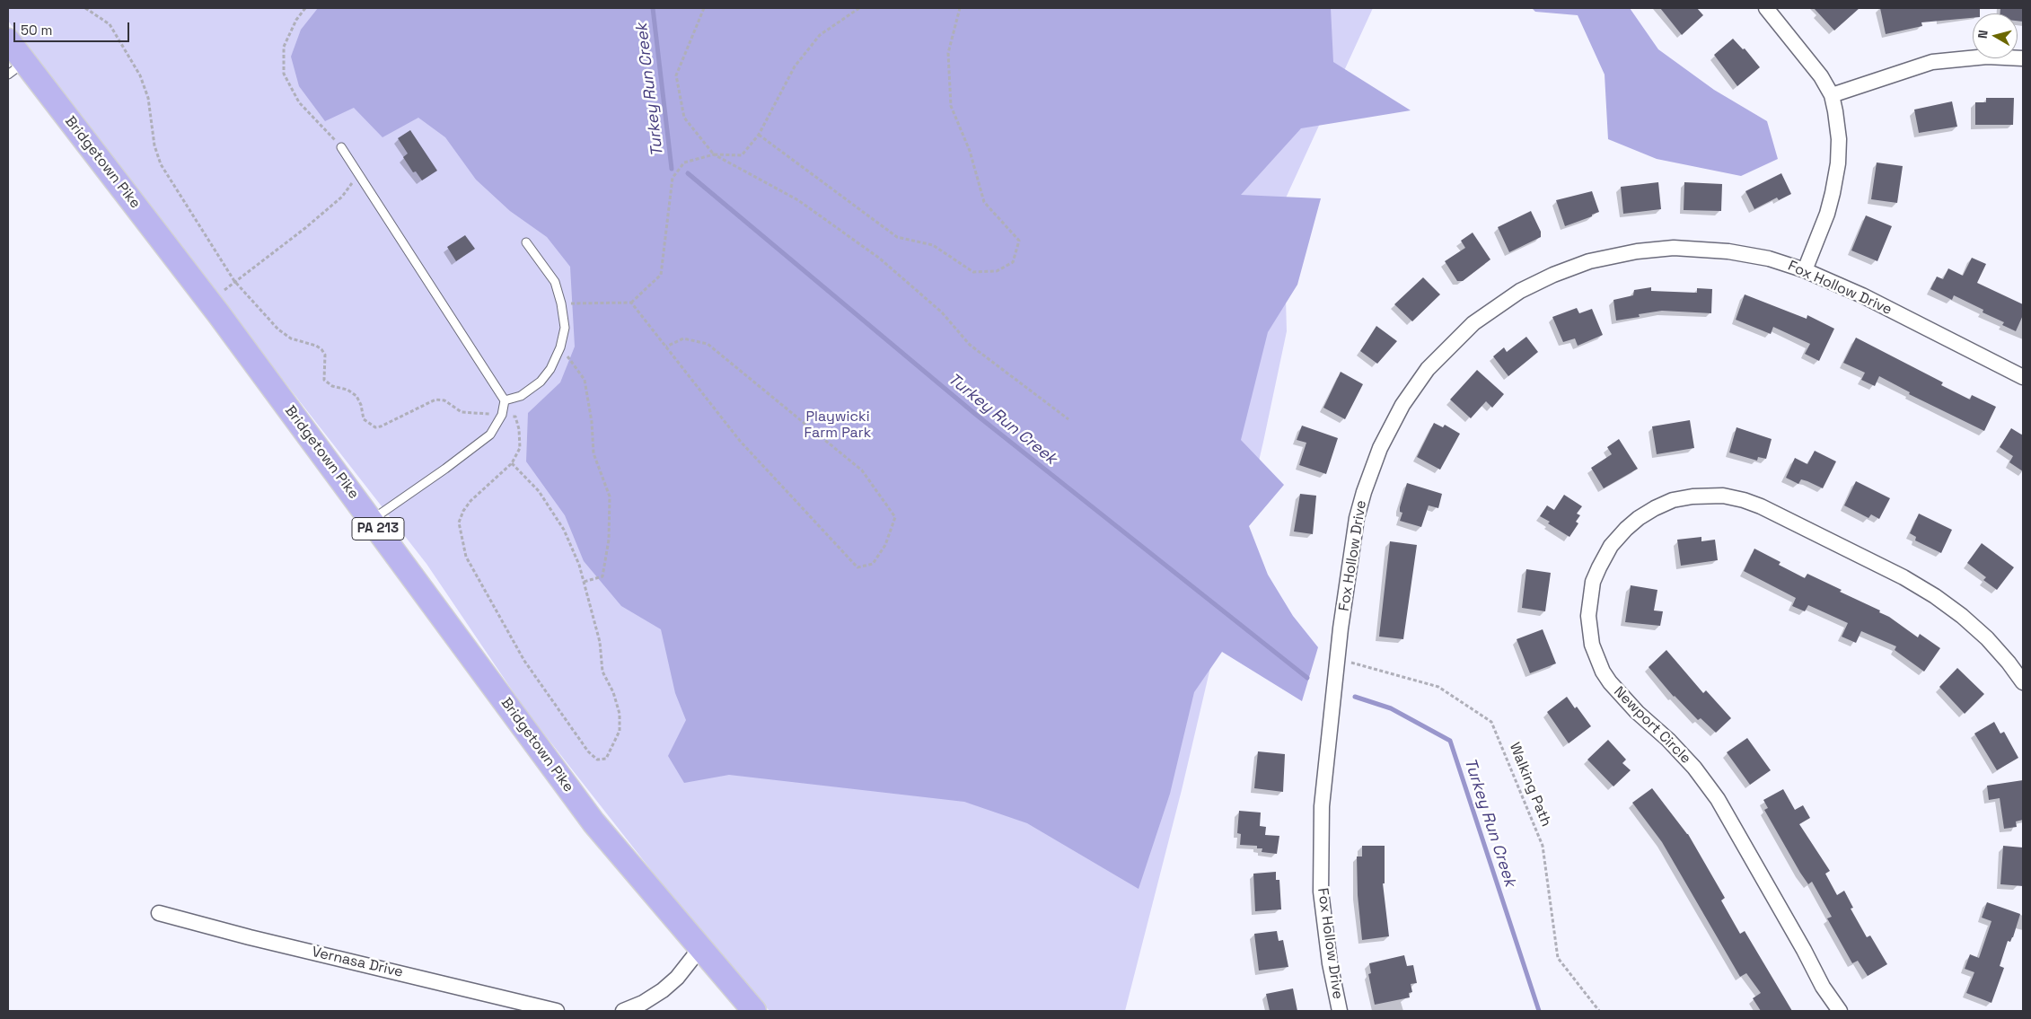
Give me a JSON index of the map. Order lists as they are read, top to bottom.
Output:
{
  "streets": {
    "main road": ["Bridgetown Pike", "PA 213"],
    "street": ["Fox Hollow Drive", "Newport Circle", "Vernasa Drive"],
    "path": ["Walking Path"]
  },
  "crossings": [
    ["Fox Hollow Drive", "Walking Path"]
  ],
  "water": ["Turkey Run Creek"],
  "parks": ["Playwicki Farm Park"],
  "scale_bar": "50 m",
  "north": "left"
}
